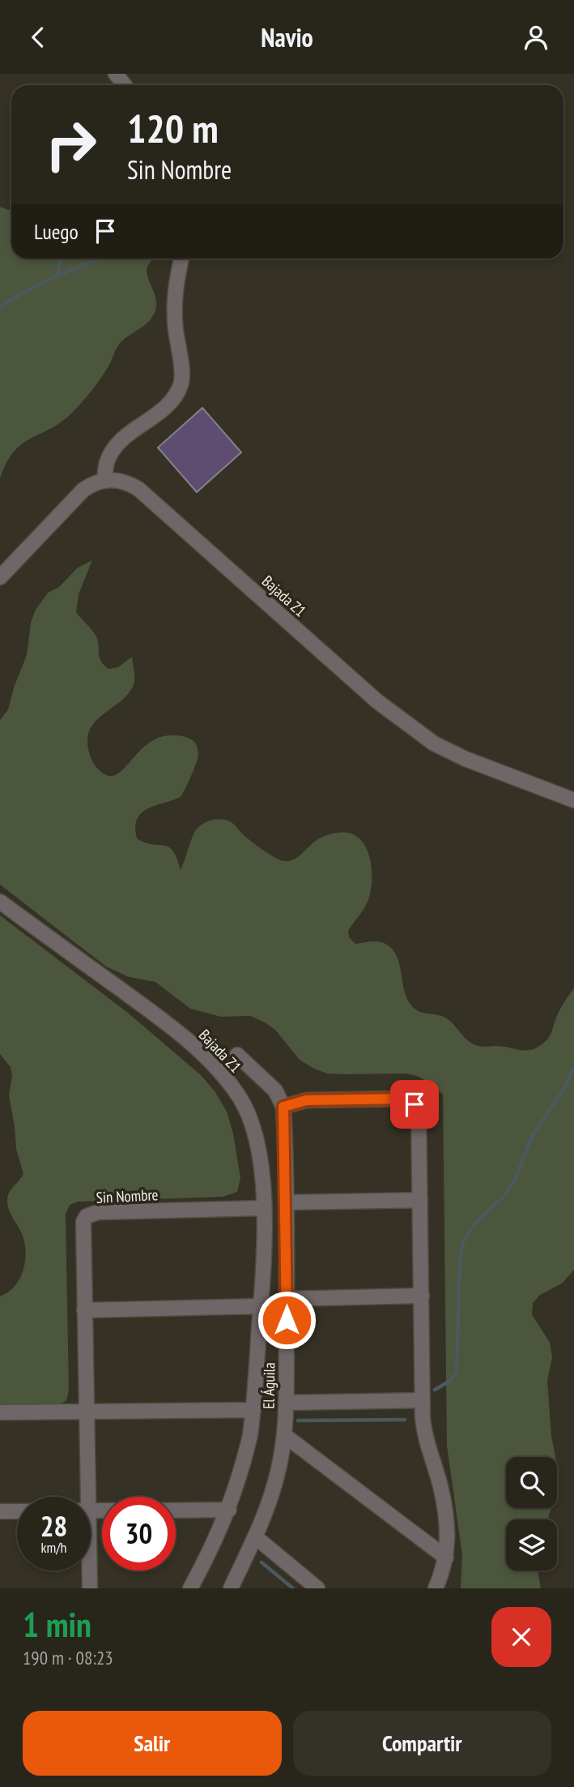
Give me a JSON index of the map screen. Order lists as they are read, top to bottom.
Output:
{
  "streets": {
    "street": ["Bajada Z1", "Sin Nombre", "El Águila"]
  },
  "crossings": [
    ["Bajada Z1", "Sin Nombre"],
    ["Bajada Z1", "El Águila"],
    ["Sin Nombre", "El Águila"]
  ],
  "page": {
    "header": "Navio",
    "turn": ["120 m", "Sin Nombre"],
    "then": "Luego",
    "speed": "28 km/h",
    "limit": "30",
    "heading": ["1 min", "190 m · 08:23"],
    "buttons": ["Salir", "Compartir"]
  }
}
